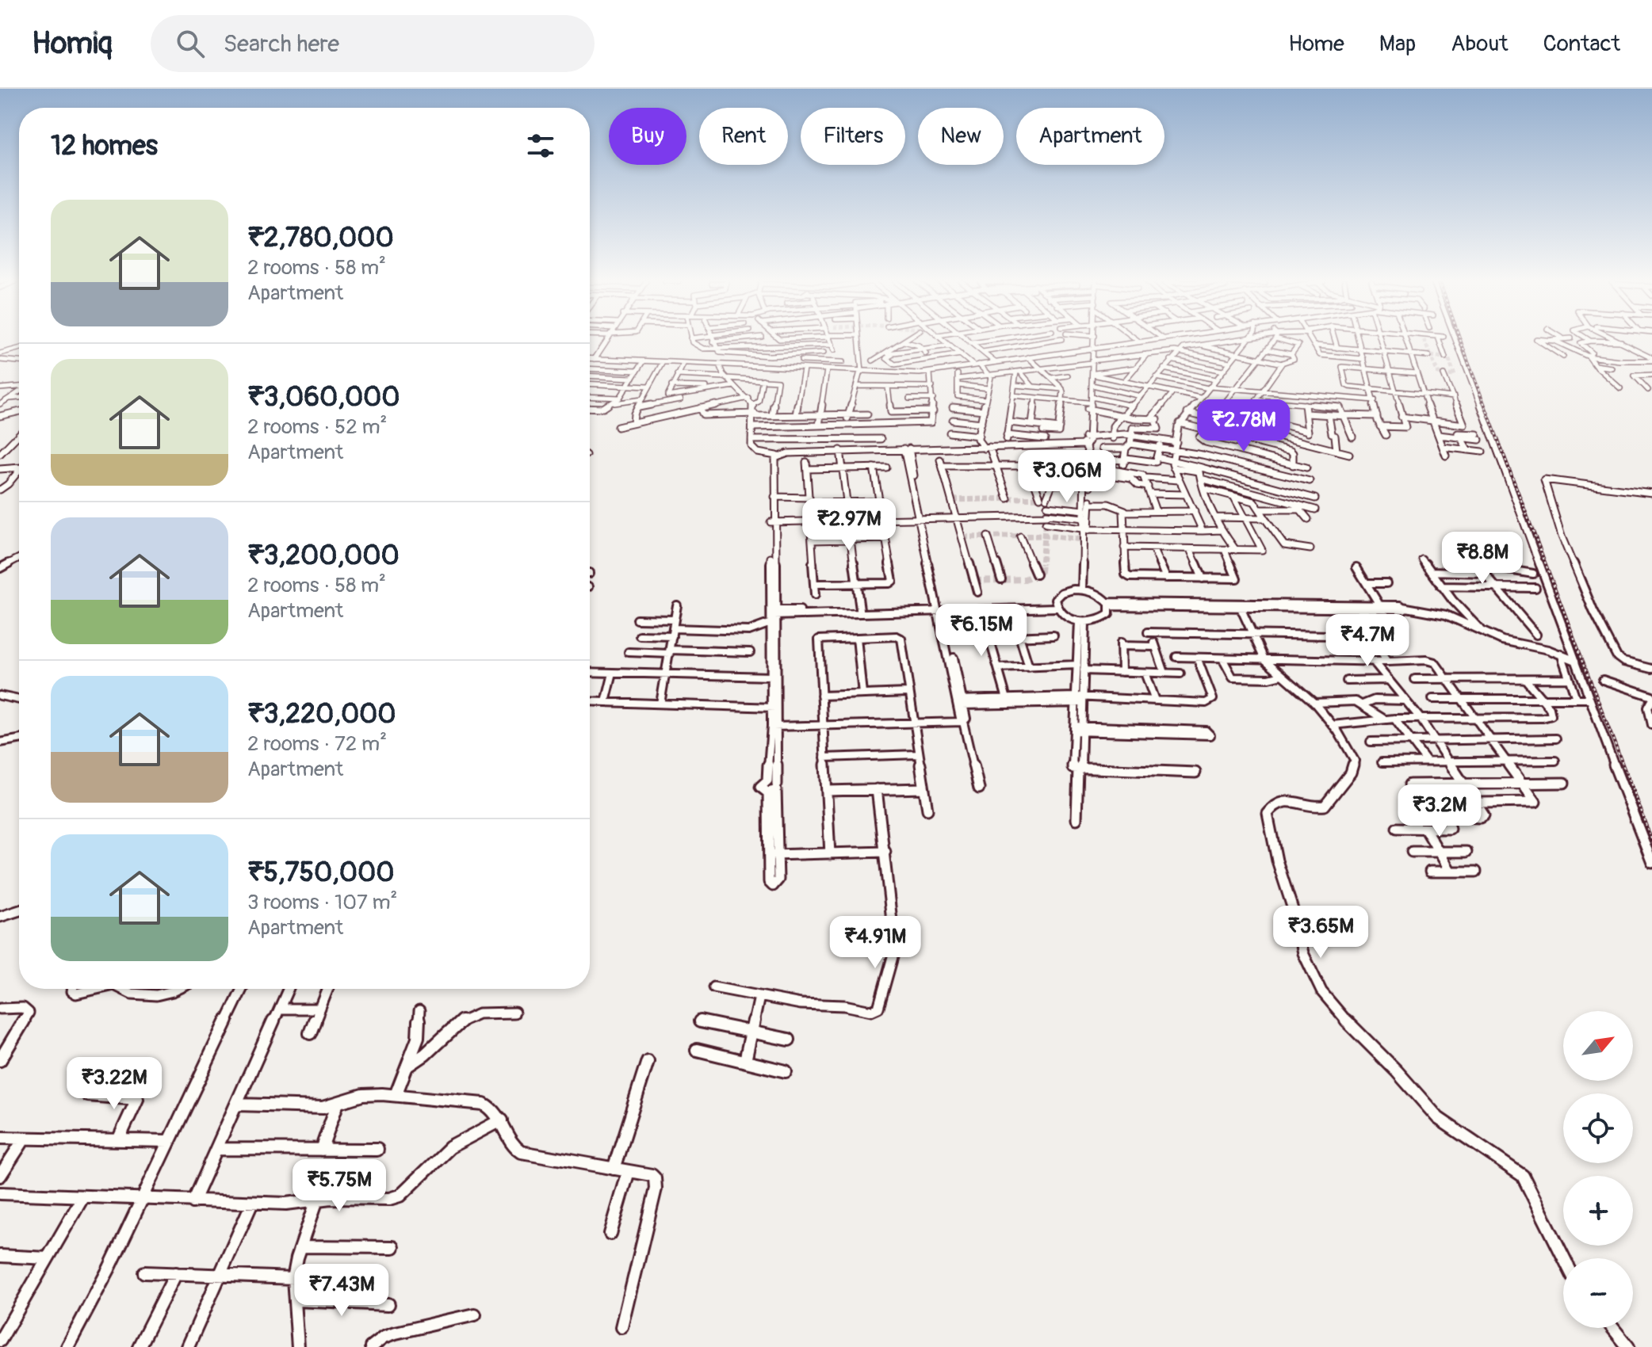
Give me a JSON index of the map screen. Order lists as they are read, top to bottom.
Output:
{
  "north": "top right",
  "page": {
    "header": "Homiq",
    "search": "Search here",
    "nav": [
      "Home",
      "Map",
      "About",
      "Contact"
    ],
    "chip": [
      "Buy",
      "Rent",
      "Filters",
      "New",
      "Apartment"
    ],
    "heading": "12 homes",
    "list": [
      {
        "name": "₹2,780,000",
        "note": "2 rooms · 58 m² · Apartment"
      },
      {
        "name": "₹3,060,000",
        "note": "2 rooms · 52 m² · Apartment"
      },
      {
        "name": "₹3,200,000",
        "note": "2 rooms · 58 m² · Apartment"
      },
      {
        "name": "₹3,220,000",
        "note": "2 rooms · 72 m² · Apartment"
      },
      {
        "name": "₹5,750,000",
        "note": "3 rooms · 107 m² · Apartment"
      }
    ],
    "price": [
      "₹2.78M",
      "₹3.06M",
      "₹2.97M",
      "₹8.8M",
      "₹6.15M",
      "₹4.7M",
      "₹3.2M",
      "₹3.65M",
      "₹4.91M",
      "₹3.22M",
      "₹5.75M",
      "₹7.43M"
    ],
    "map_buttons": ["+", "−"]
  }
}
